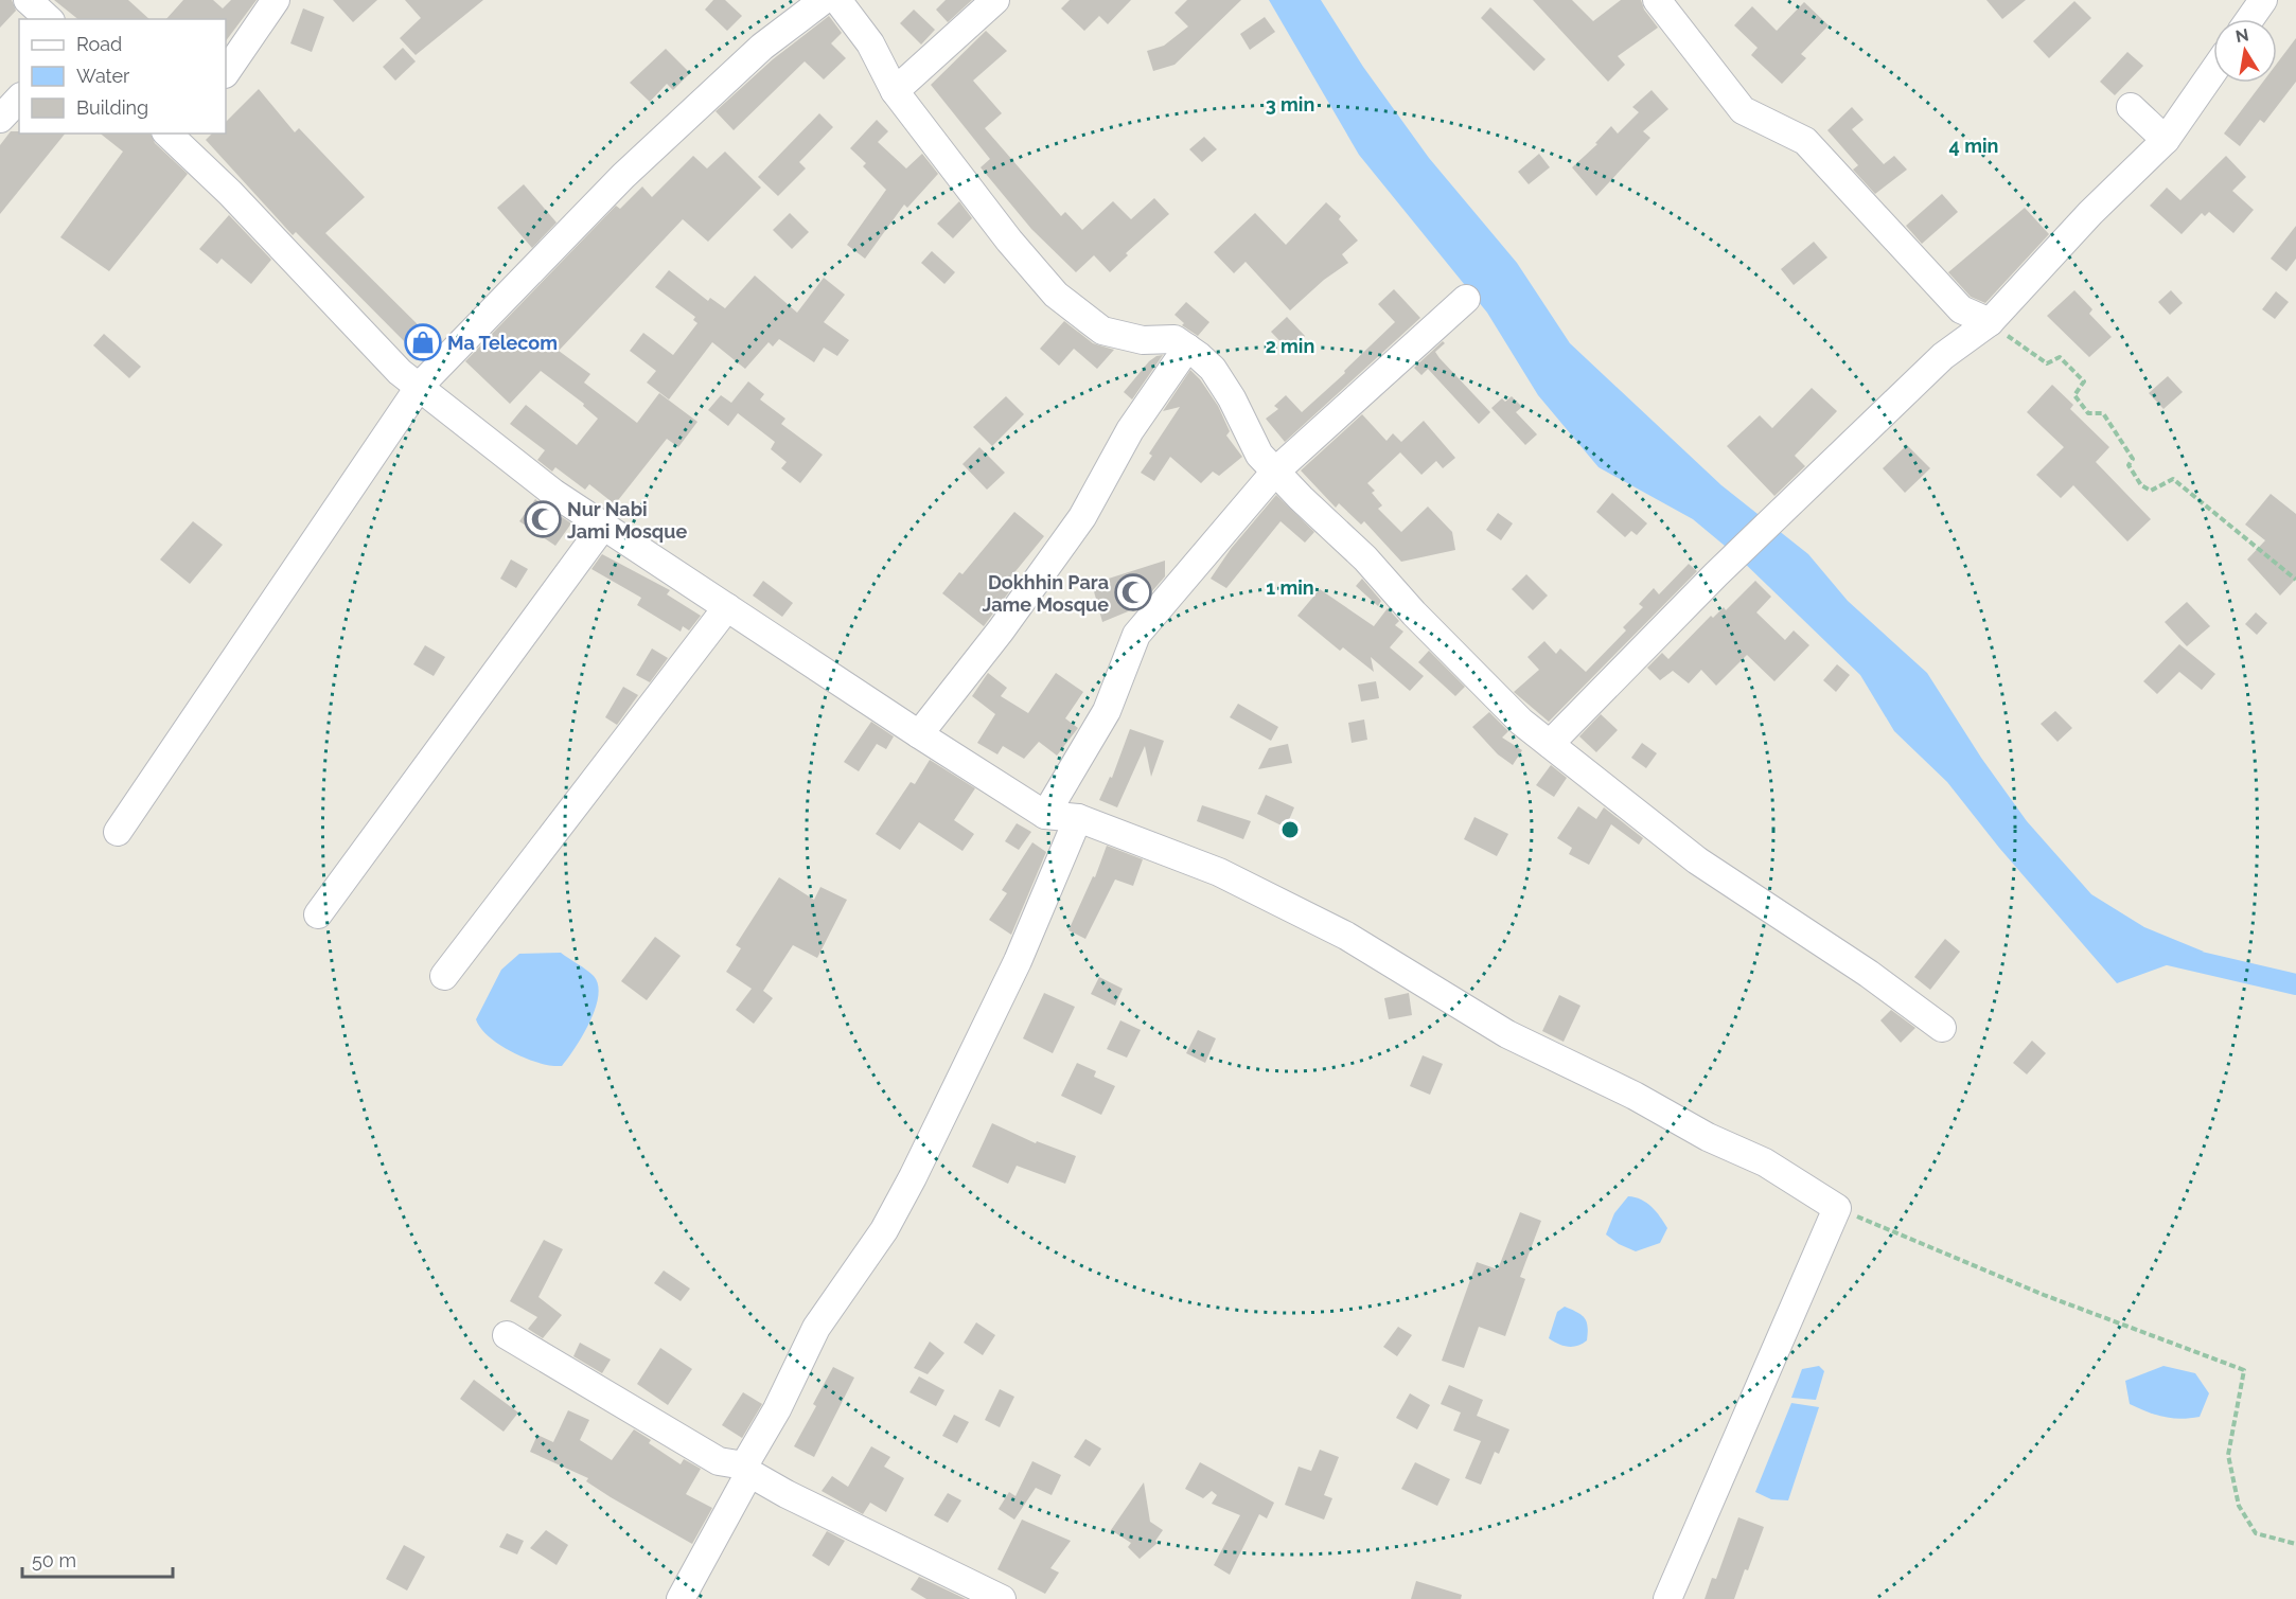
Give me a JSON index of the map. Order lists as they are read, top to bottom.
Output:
{
  "places": {
    "shop": ["Ma Telecom"],
    "mosque": ["Nur Nabi Jami Mosque", "Dokhhin Para Jame Mosque"]
  },
  "legend": ["Road", "Water", "Building"],
  "scale_bar": "50 m",
  "north": "top",
  "rings": [
    "3 min",
    "4 min",
    "2 min",
    "1 min"
  ]
}
